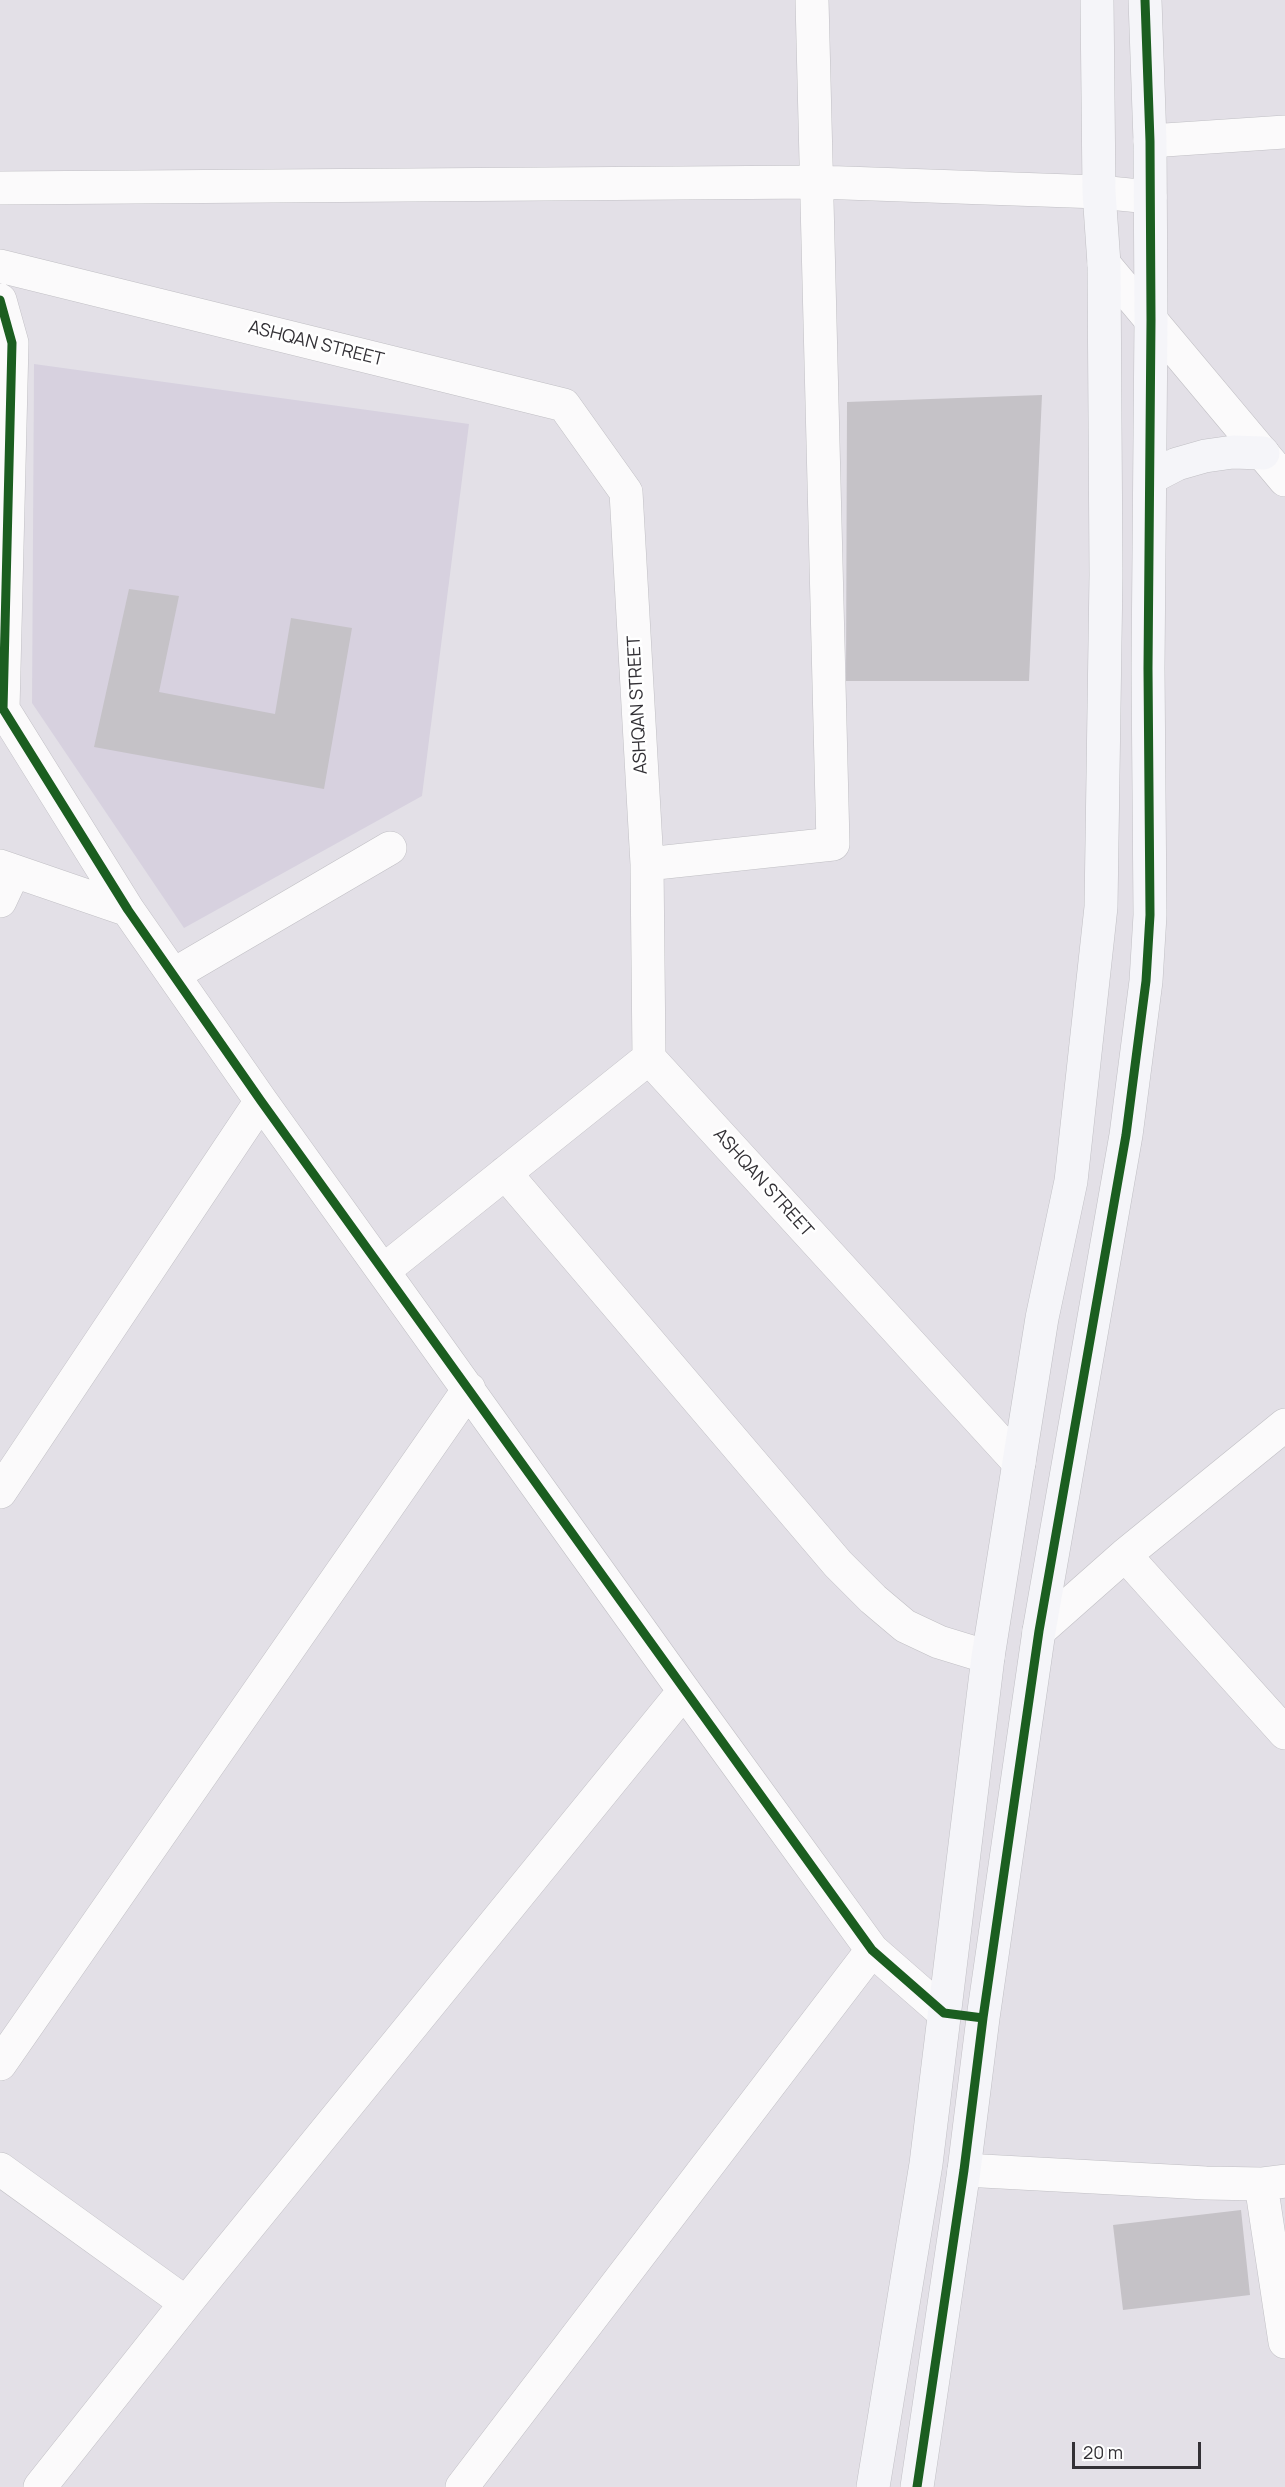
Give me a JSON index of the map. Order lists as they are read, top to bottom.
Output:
{
  "streets": {
    "street": ["ASHQAN STREET"]
  },
  "scale_bar": "20 m"
}
